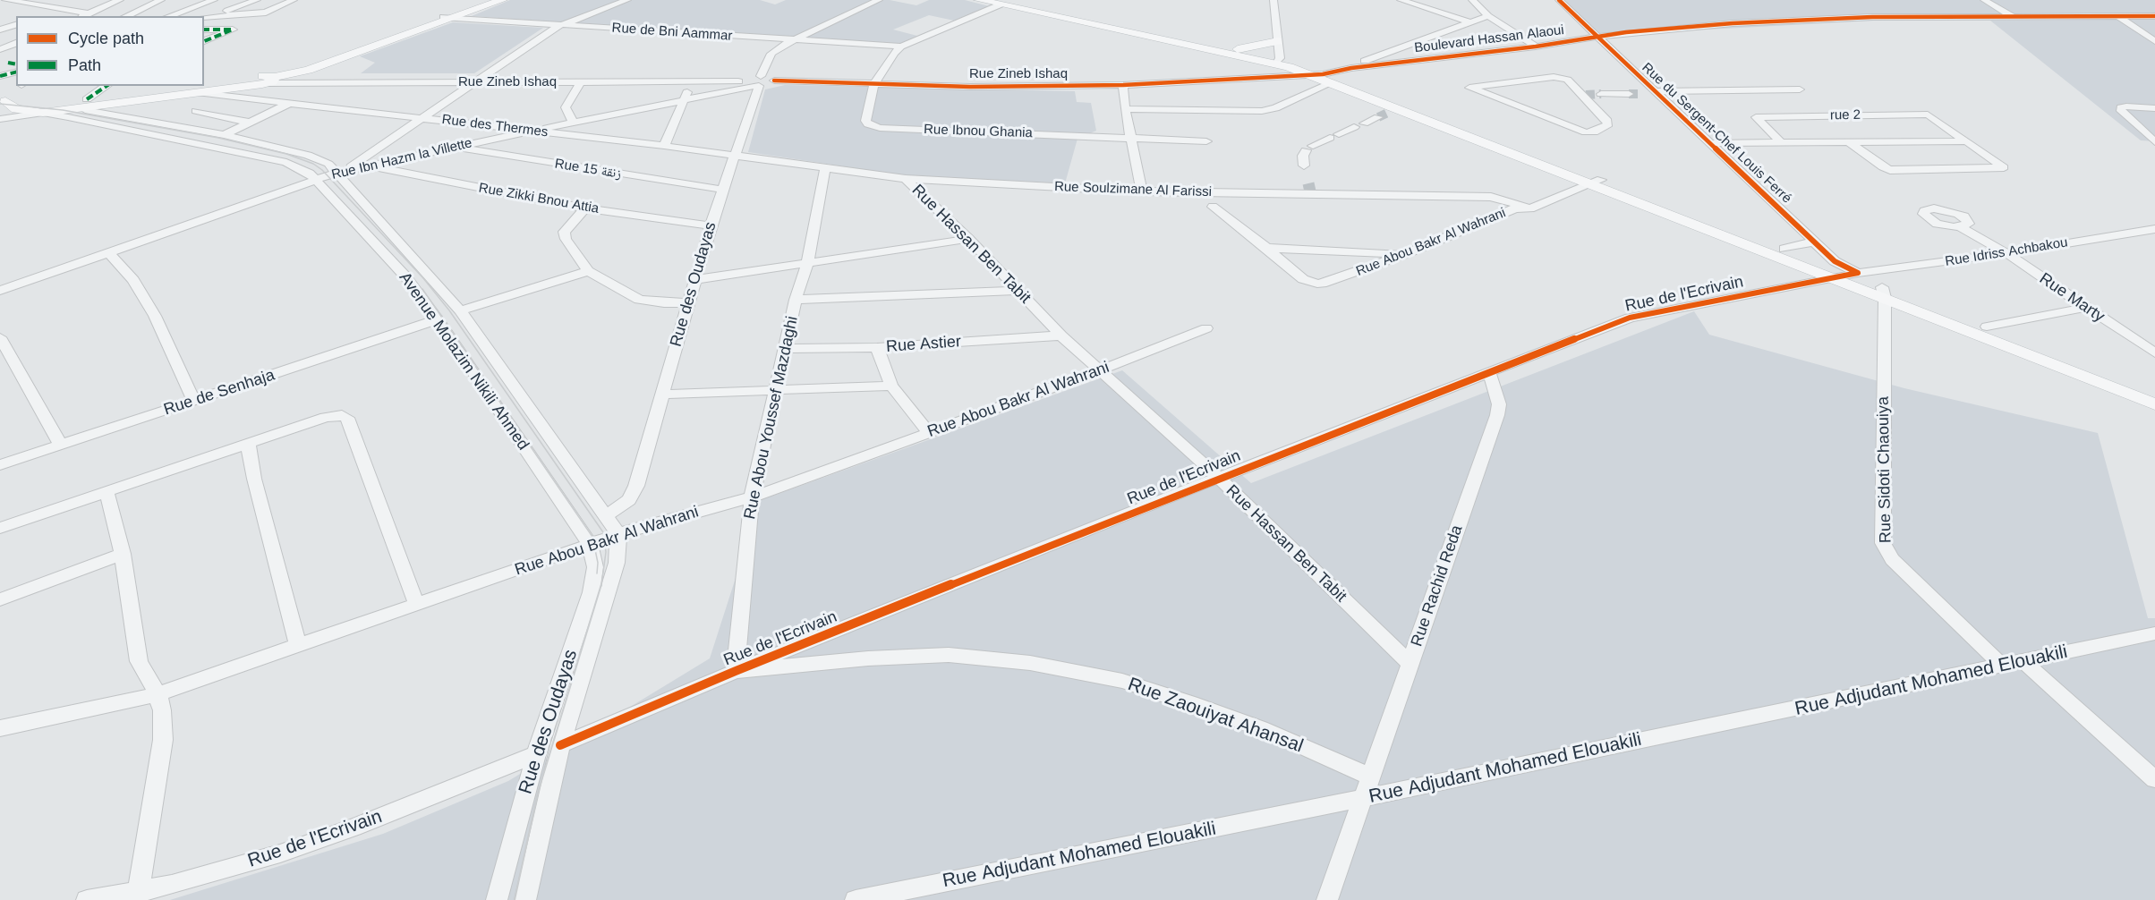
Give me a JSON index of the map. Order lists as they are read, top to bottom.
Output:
{
  "streets": {
    "main road": ["Avenue Molazim Nikili Ahmed"],
    "street": [
      "Rue de Bni Aammar",
      "Boulevard Hassan Alaoui",
      "Rue Zineb Ishaq",
      "rue 2",
      "Rue des Thermes",
      "Rue Ibnou Ghania",
      "Rue du Sergent-Chef Louis Ferré",
      "Rue Ibn Hazm la Villette",
      "Rue 15 زنقة",
      "Rue Soulzimane Al Farissi",
      "Rue Zikki Bnou Attia",
      "Rue Abou Bakr Al Wahrani",
      "Rue Hassan Ben Tabit",
      "Rue Idriss Achbakou",
      "Rue des Oudayas",
      "Rue de l'Ecrivain",
      "Rue Marty",
      "Rue Astier",
      "Rue de Senhaja",
      "Rue Abou Youssef Mazdaghi",
      "Rue Sidoti Chaouiya",
      "Rue Rachid Reda",
      "Rue Adjudant Mohamed Elouakili",
      "Rue Zaouiyat Ahansal"
    ]
  },
  "crossings": [
    ["Rue de Bni Aammar", "Rue des Oudayas"],
    ["Boulevard Hassan Alaoui", "Rue Zineb Ishaq"],
    ["Boulevard Hassan Alaoui", "Rue du Sergent-Chef Louis Ferré"],
    ["Rue Zineb Ishaq", "Rue Ibnou Ghania"],
    ["Rue Zineb Ishaq", "Rue Ibn Hazm la Villette"],
    ["Rue Zineb Ishaq", "Rue des Oudayas"],
    ["Rue des Thermes", "Rue Ibn Hazm la Villette"],
    ["Rue des Thermes", "Rue Soulzimane Al Farissi"],
    ["Rue des Thermes", "Rue des Oudayas"],
    ["Rue du Sergent-Chef Louis Ferré", "Rue Idriss Achbakou"],
    ["Rue Ibn Hazm la Villette", "Rue 15 زنقة"],
    ["Rue Ibn Hazm la Villette", "Rue Zikki Bnou Attia"],
    ["Rue Ibn Hazm la Villette", "Rue des Oudayas"],
    ["Rue Ibn Hazm la Villette", "Avenue Molazim Nikili Ahmed"],
    ["Rue 15 زنقة", "Rue des Oudayas"],
    ["Rue Soulzimane Al Farissi", "Rue Abou Bakr Al Wahrani"],
    ["Rue Soulzimane Al Farissi", "Rue Hassan Ben Tabit"],
    ["Rue Soulzimane Al Farissi", "Rue des Oudayas"],
    ["Rue Soulzimane Al Farissi", "Rue Abou Youssef Mazdaghi"],
    ["Rue Zikki Bnou Attia", "Rue des Oudayas"],
    ["Rue Abou Bakr Al Wahrani", "Rue Hassan Ben Tabit"],
    ["Rue Abou Bakr Al Wahrani", "Rue des Oudayas"],
    ["Rue Abou Bakr Al Wahrani", "Avenue Molazim Nikili Ahmed"],
    ["Rue Abou Bakr Al Wahrani", "Rue Abou Youssef Mazdaghi"],
    ["Rue Hassan Ben Tabit", "Rue de l'Ecrivain"],
    ["Rue Hassan Ben Tabit", "Rue Astier"],
    ["Rue Hassan Ben Tabit", "Rue Rachid Reda"],
    ["Rue Idriss Achbakou", "Rue de l'Ecrivain"],
    ["Rue Idriss Achbakou", "Rue Marty"],
    ["Rue des Oudayas", "Rue de l'Ecrivain"],
    ["Rue des Oudayas", "Avenue Molazim Nikili Ahmed"],
    ["Rue de l'Ecrivain", "Rue Abou Youssef Mazdaghi"],
    ["Rue de l'Ecrivain", "Rue Rachid Reda"],
    ["Rue de l'Ecrivain", "Rue Zaouiyat Ahansal"],
    ["Rue Astier", "Rue Abou Youssef Mazdaghi"],
    ["Avenue Molazim Nikili Ahmed", "Rue de Senhaja"],
    ["Rue Abou Youssef Mazdaghi", "Rue Zaouiyat Ahansal"],
    ["Rue Sidoti Chaouiya", "Rue Adjudant Mohamed Elouakili"],
    ["Rue Rachid Reda", "Rue Adjudant Mohamed Elouakili"],
    ["Rue Rachid Reda", "Rue Zaouiyat Ahansal"]
  ],
  "legend": ["Cycle path", "Path"]
}
